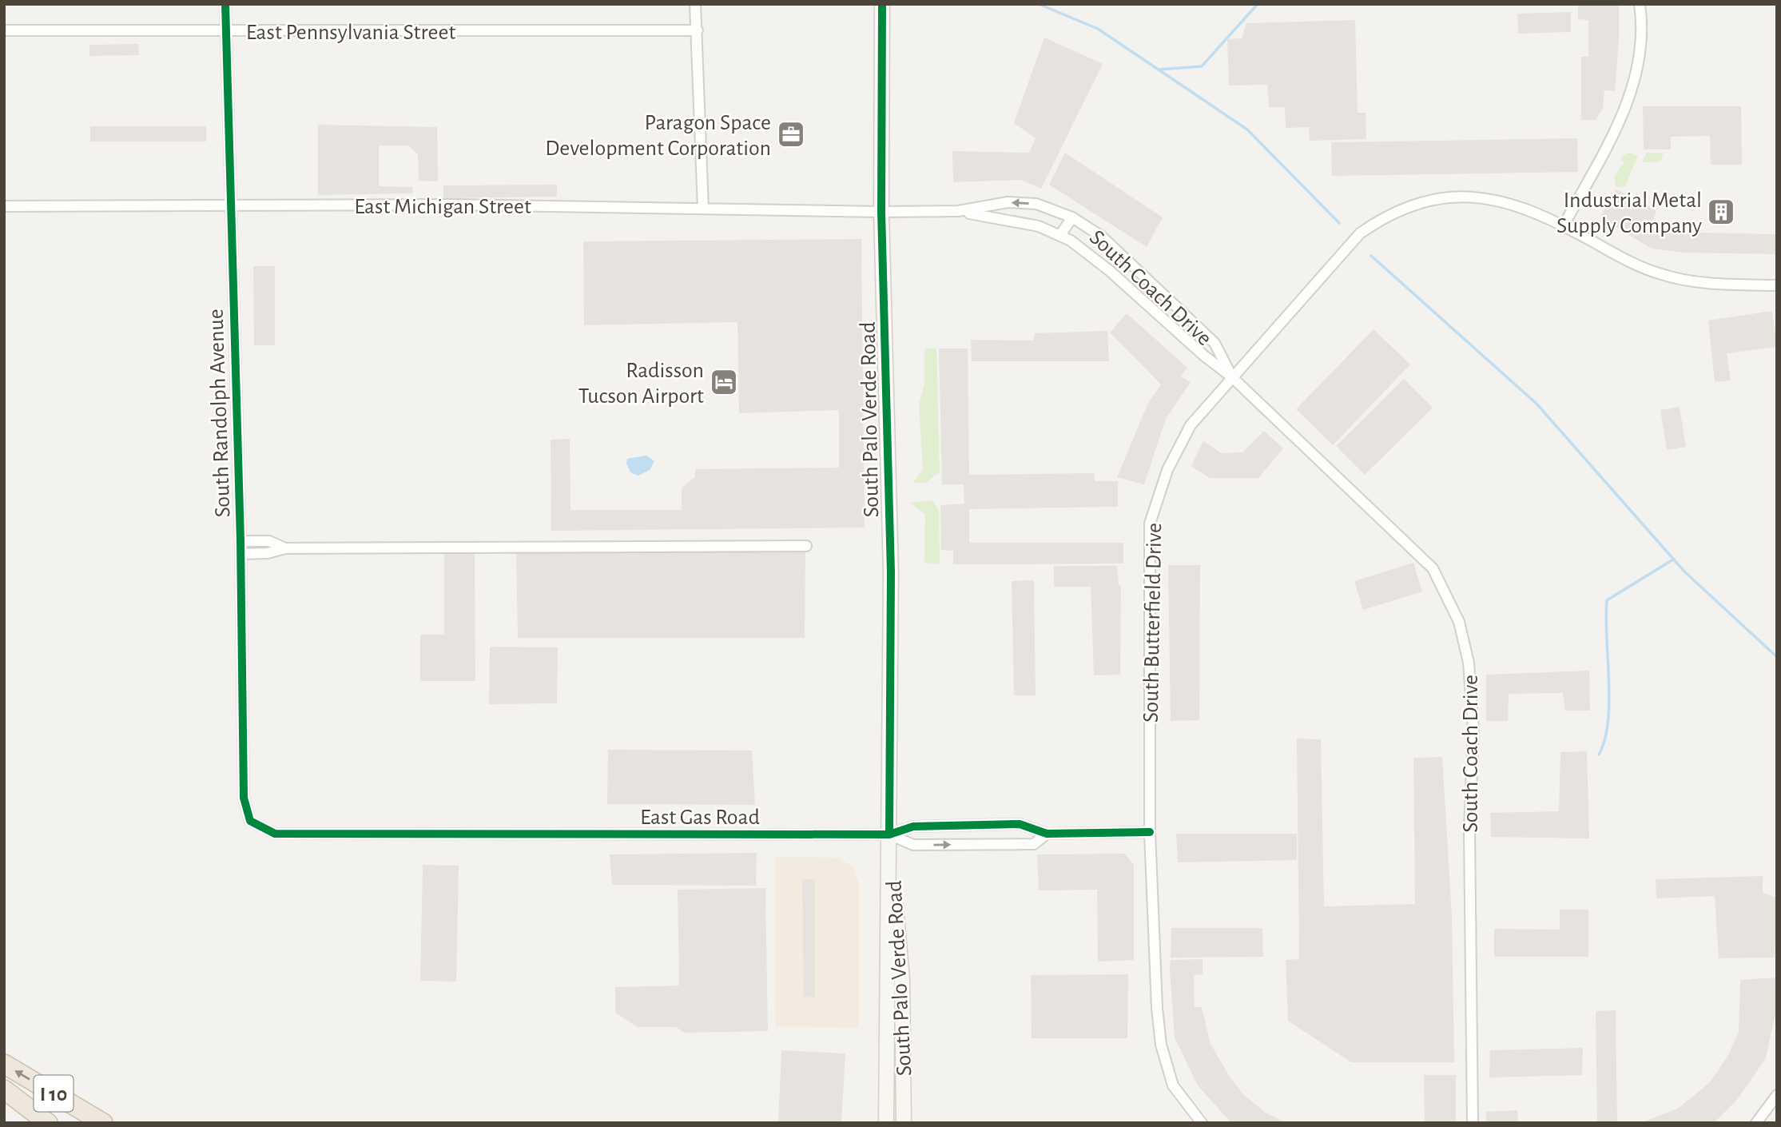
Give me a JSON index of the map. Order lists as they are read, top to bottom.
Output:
{
  "streets": {
    "highway": ["I 10"],
    "main road": ["South Palo Verde Road"],
    "street": [
      "East Pennsylvania Street",
      "East Michigan Street",
      "South Coach Drive",
      "South Randolph Avenue",
      "South Butterfield Drive",
      "East Gas Road"
    ]
  },
  "crossings": [
    ["East Pennsylvania Street", "South Randolph Avenue"],
    ["East Michigan Street", "South Coach Drive"],
    ["East Michigan Street", "South Randolph Avenue"],
    ["East Michigan Street", "South Palo Verde Road"],
    ["South Coach Drive", "South Palo Verde Road"],
    ["South Coach Drive", "South Butterfield Drive"],
    ["South Randolph Avenue", "East Gas Road"],
    ["South Palo Verde Road", "East Gas Road"],
    ["South Butterfield Drive", "East Gas Road"]
  ],
  "places": {
    "office": ["Paragon Space Development Corporation"],
    "building": ["Industrial Metal Supply Company"],
    "hotel": ["Radisson Tucson Airport"]
  }
}
